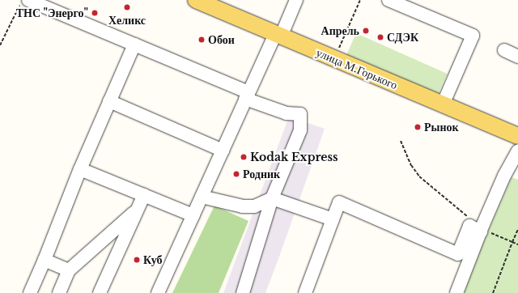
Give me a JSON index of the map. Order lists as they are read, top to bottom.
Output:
{
  "streets": {
    "main road": ["улица М.Горького"]
  },
  "places": [
    "Хеликс",
    "ТНС \"Энерго\"",
    "Апрель",
    "СДЭК",
    "Обои",
    "Рынок",
    "Kodak Express",
    "Родник",
    "Куб"
  ]
}
